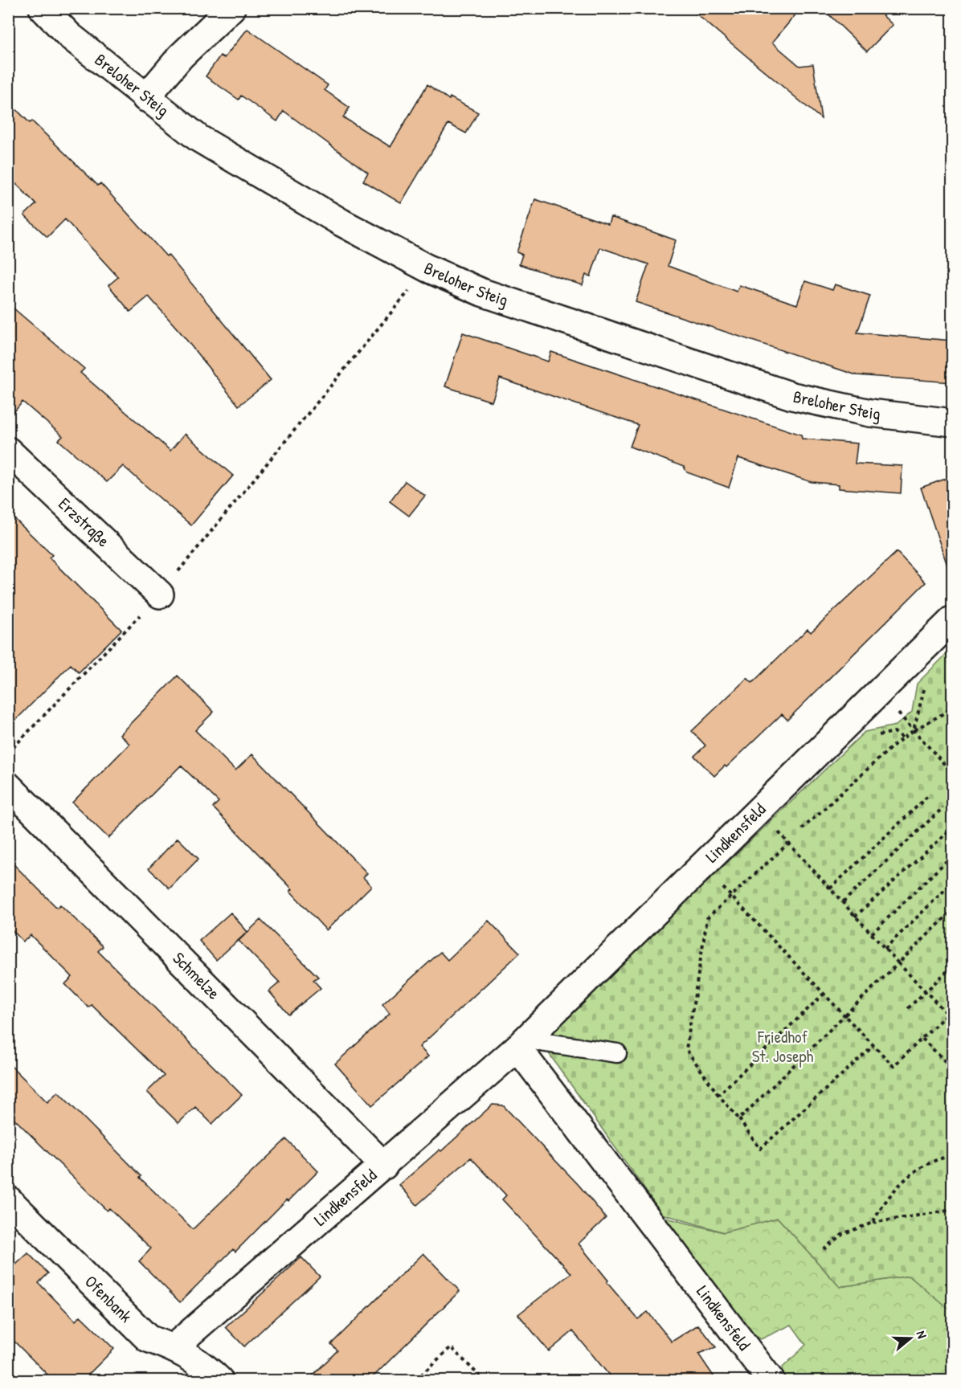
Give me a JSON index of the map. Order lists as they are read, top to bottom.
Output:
{
  "streets": {
    "street": [
      "Breloher Steig",
      "Erzstraße",
      "Lindkensfeld",
      "Schmelze",
      "Ofenbank"
    ]
  },
  "crossings": [
    ["Lindkensfeld", "Schmelze"],
    ["Lindkensfeld", "Ofenbank"]
  ],
  "parks": ["Friedhof St. Joseph"],
  "north": "right"
}
